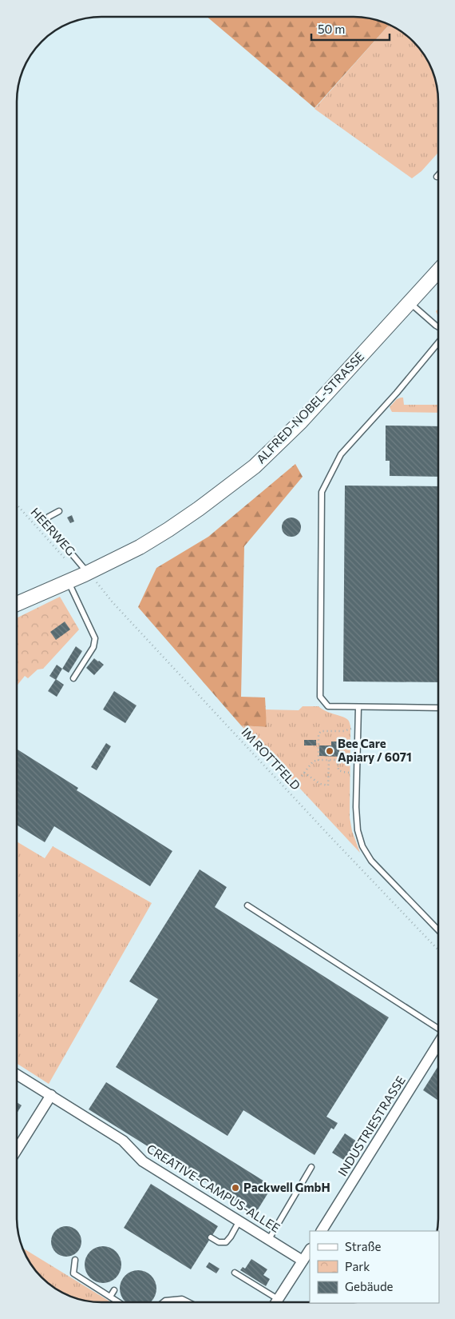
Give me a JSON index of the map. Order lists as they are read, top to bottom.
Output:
{
  "streets": {
    "street": ["ALFRED-NOBEL-STRASSE", "INDUSTRIESTRASSE", "CREATIVE-CAMPUS-ALLEE"],
    "path": ["HEERWEG", "IM ROTTFELD"]
  },
  "crossings": [
    ["ALFRED-NOBEL-STRASSE", "IM ROTTFELD"]
  ],
  "places": ["Bee Care Apiary / 6071", "Packwell GmbH"],
  "legend": ["Straße", "Park", "Gebäude"],
  "scale_bar": "50 m"
}
